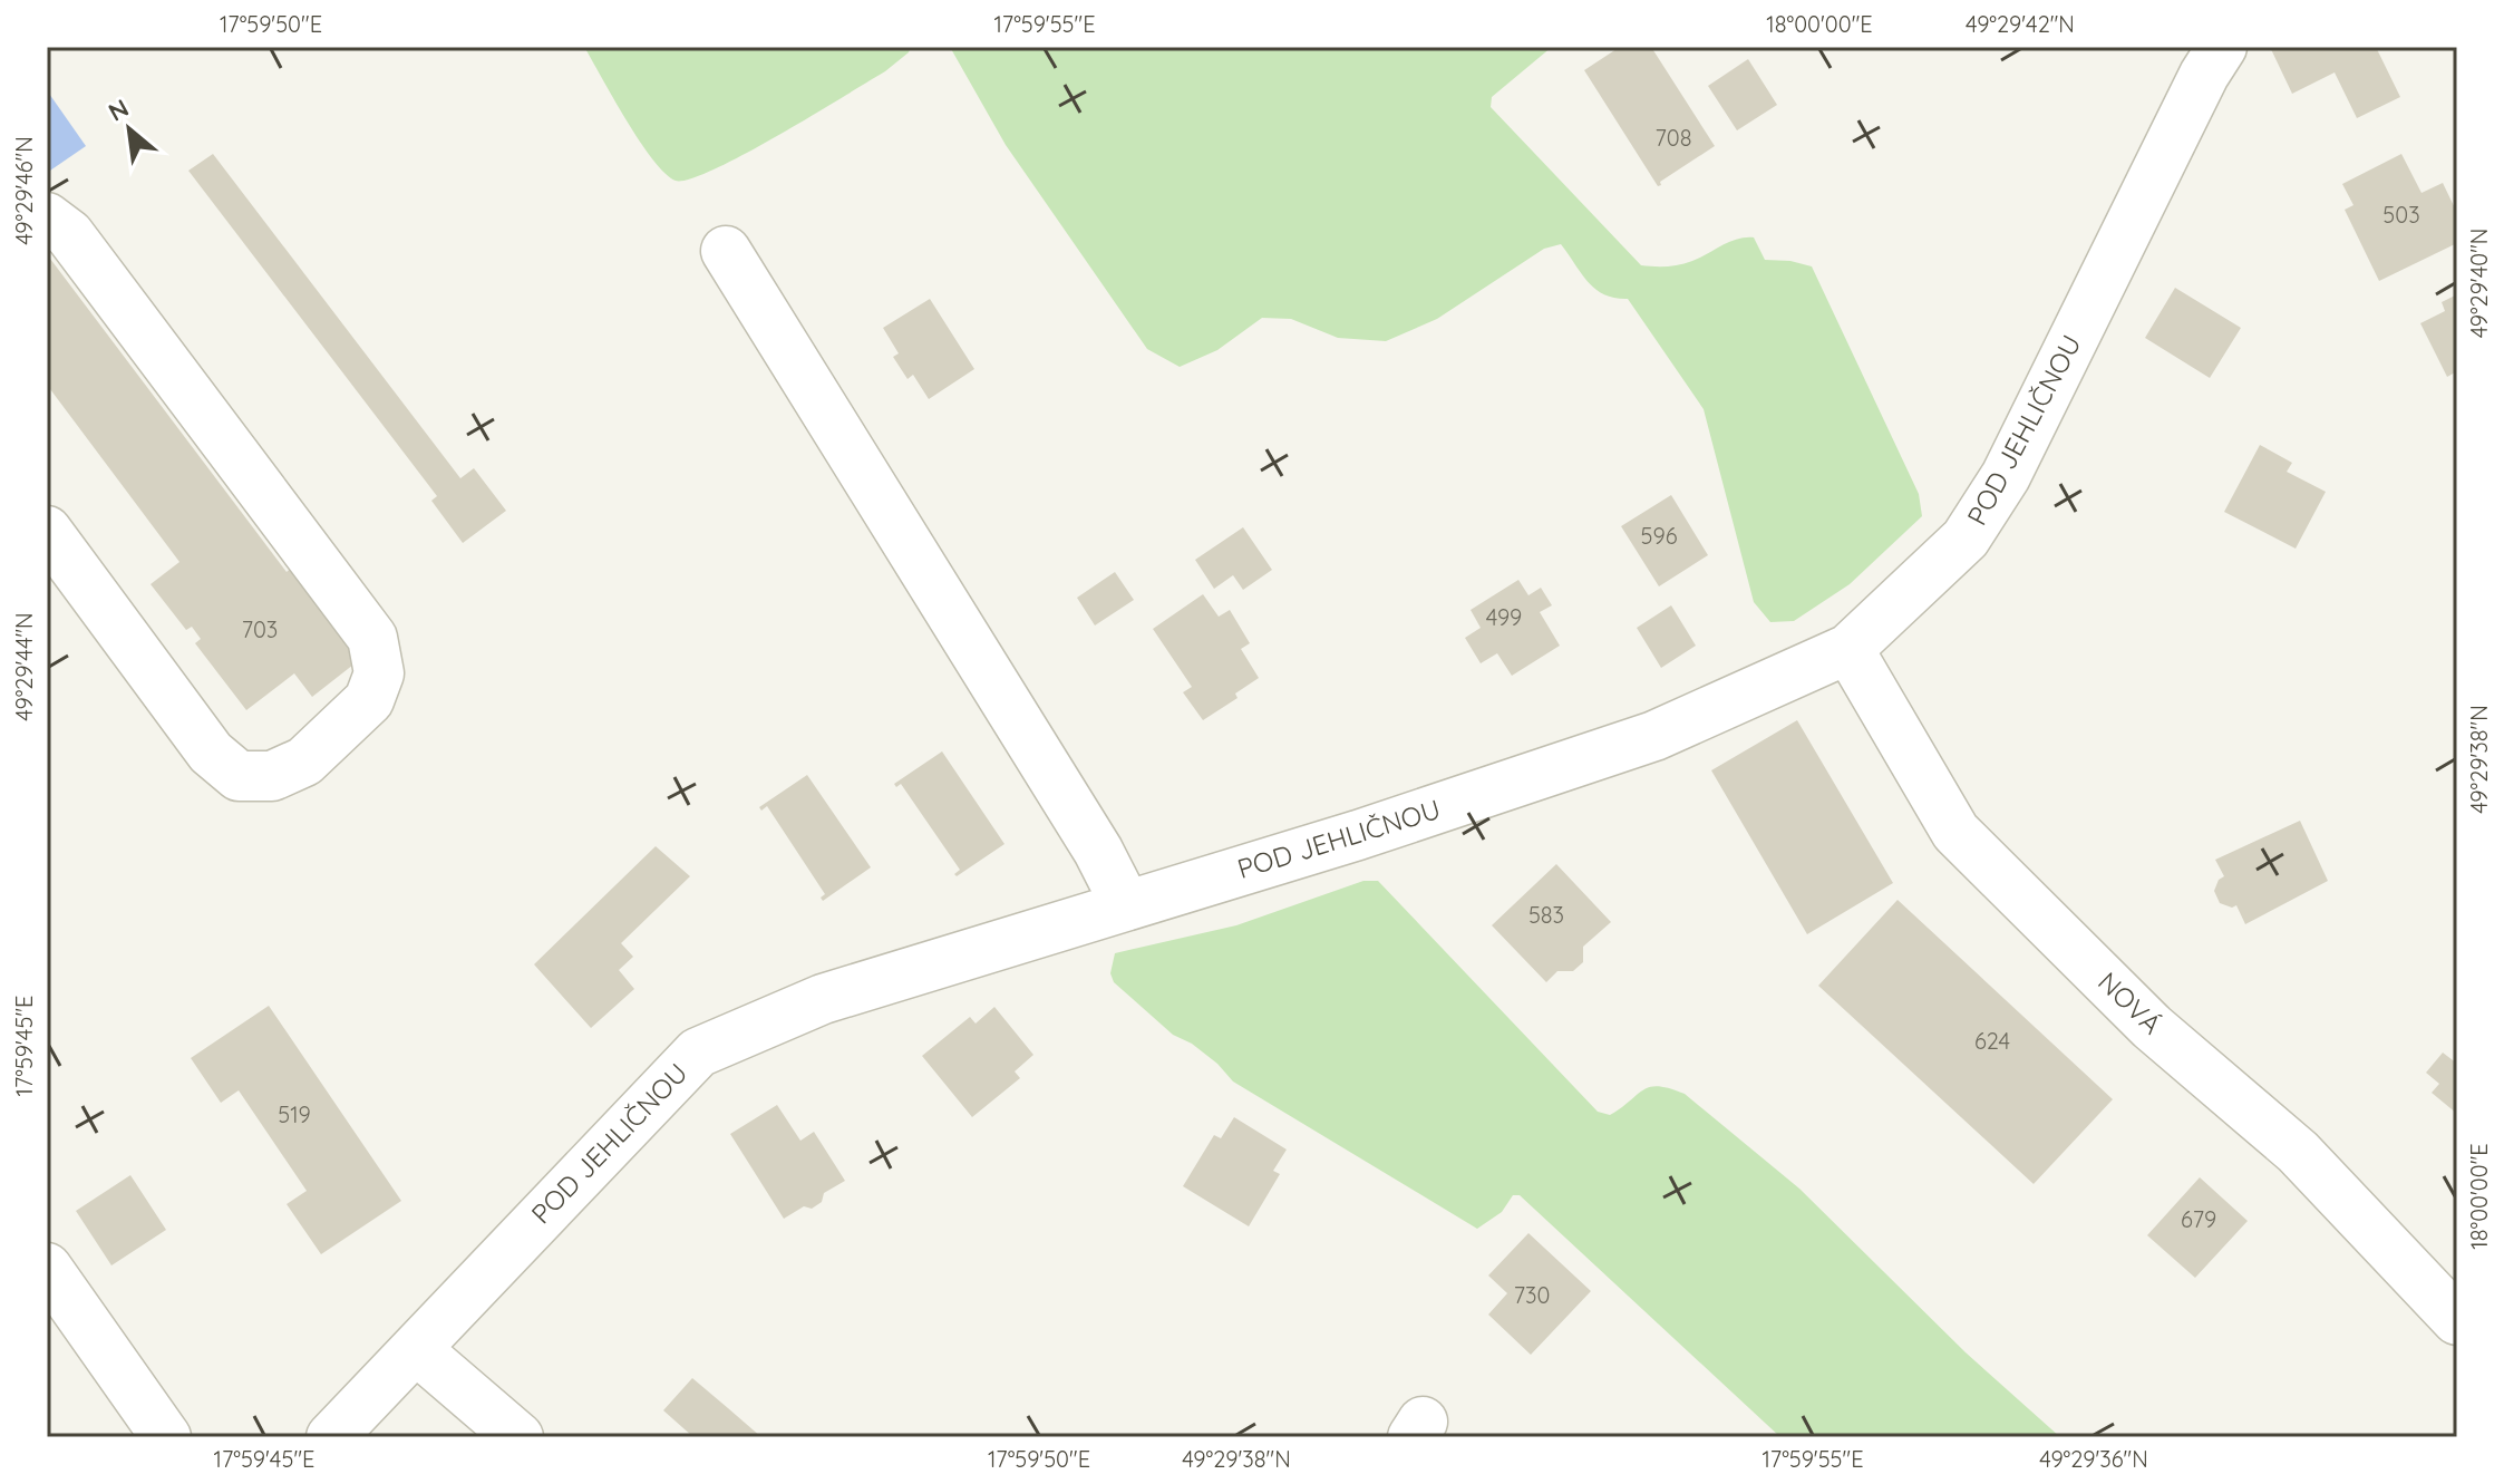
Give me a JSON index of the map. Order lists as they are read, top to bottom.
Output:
{
  "streets": {
    "street": ["POD JEHLIČNOU", "NOVÁ"]
  },
  "crossings": [
    ["POD JEHLIČNOU", "NOVÁ"]
  ],
  "house_numbers": [
    "708",
    "503",
    "596",
    "499",
    "703",
    "583",
    "624",
    "519",
    "679",
    "730"
  ],
  "north": "top left",
  "coordinates": [
    "17°59'50\"E",
    "17°59'55\"E",
    "18°00'00\"E",
    "49°29'42\"N",
    "49°29'46\"N",
    "49°29'40\"N",
    "49°29'44\"N",
    "49°29'38\"N",
    "17°59'45\"E",
    "49°29'36\"N"
  ]
}
